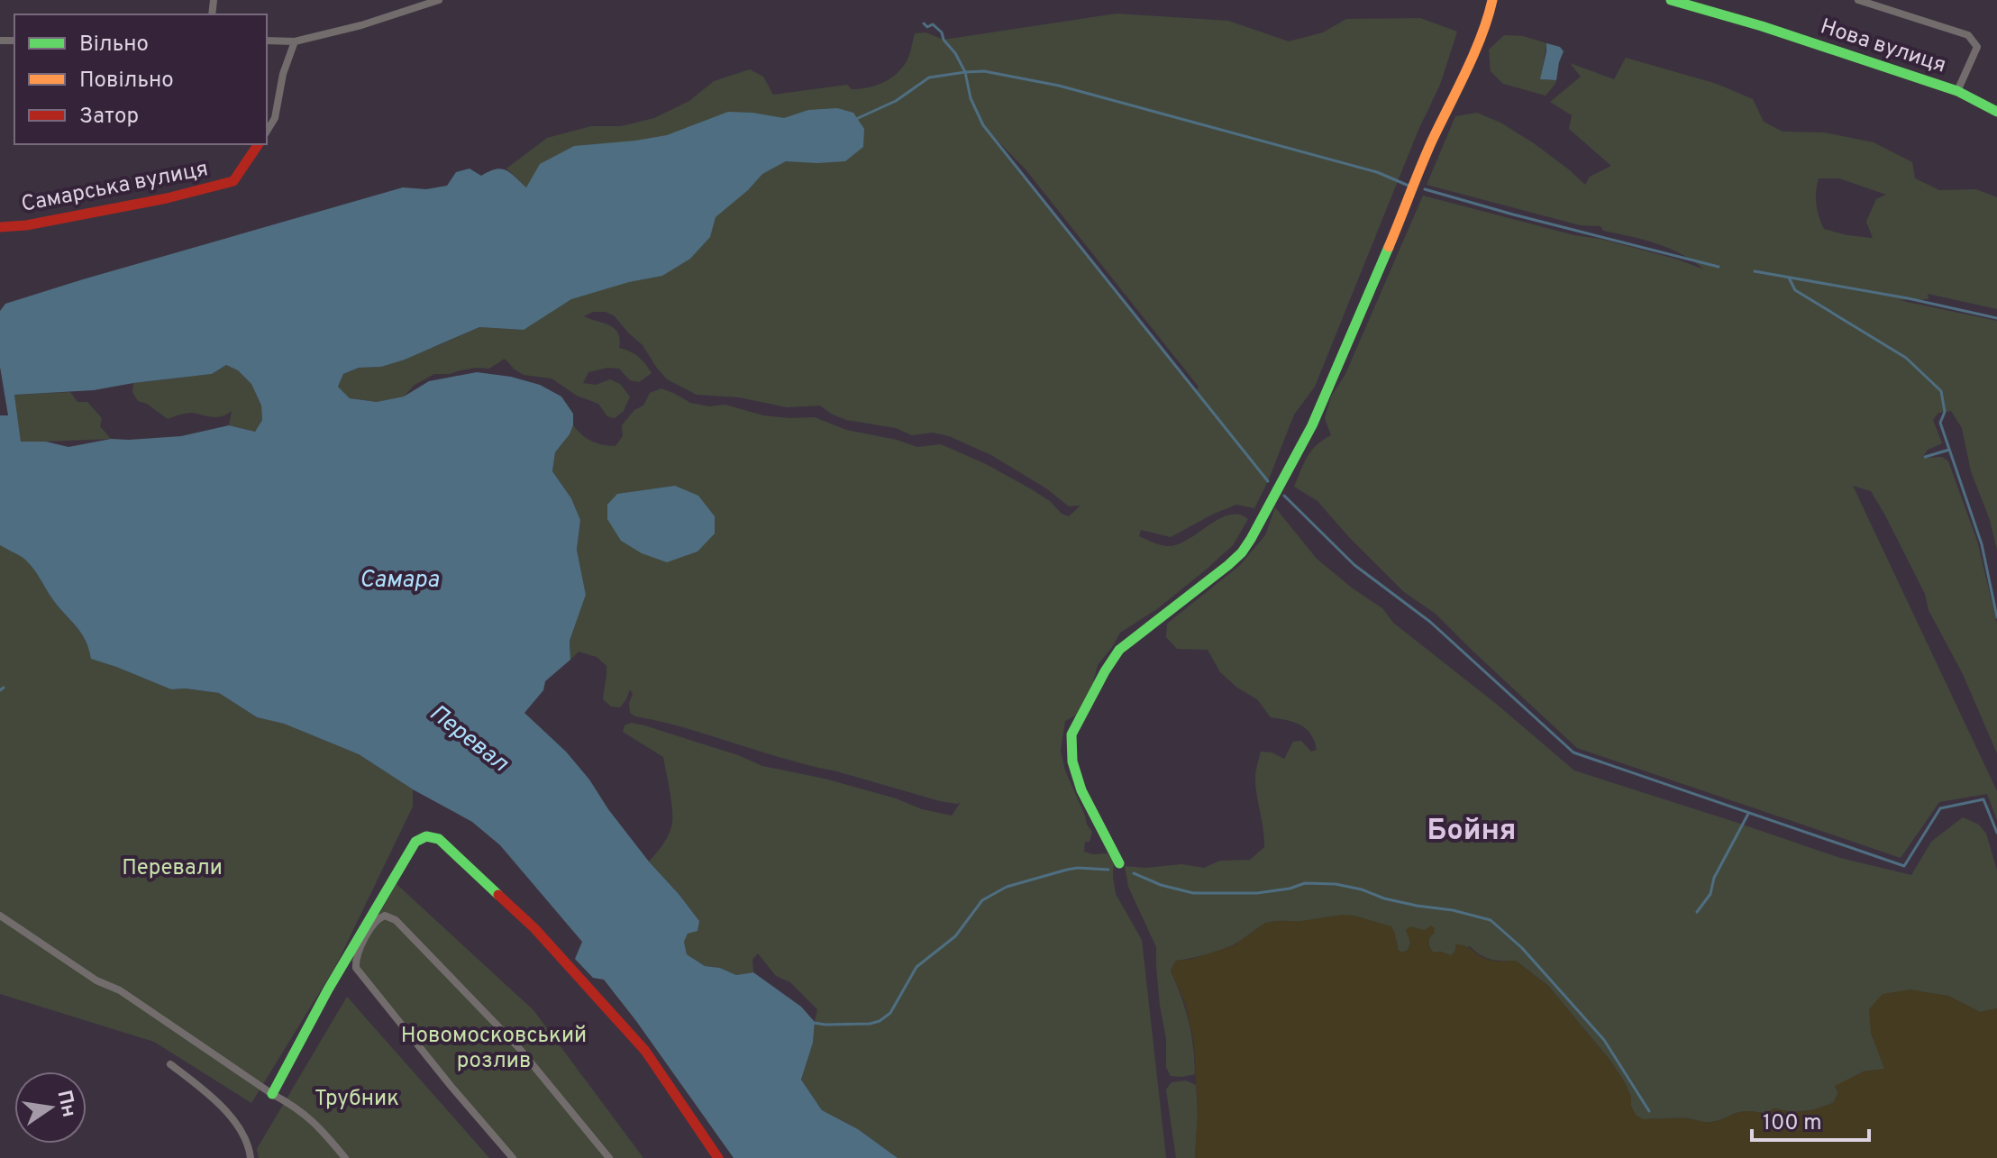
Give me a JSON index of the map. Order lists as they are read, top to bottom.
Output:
{
  "streets": {
    "street": ["Нова вулиця", "Самарська вулиця"]
  },
  "districts": ["Бойня"],
  "water": ["Самара", "Перевал"],
  "parks": ["Перевали", "Новомосковський розлив", "Трубник"],
  "legend": ["Вільно", "Повільно", "Затор"],
  "scale_bar": "100 m",
  "north": "right"
}
